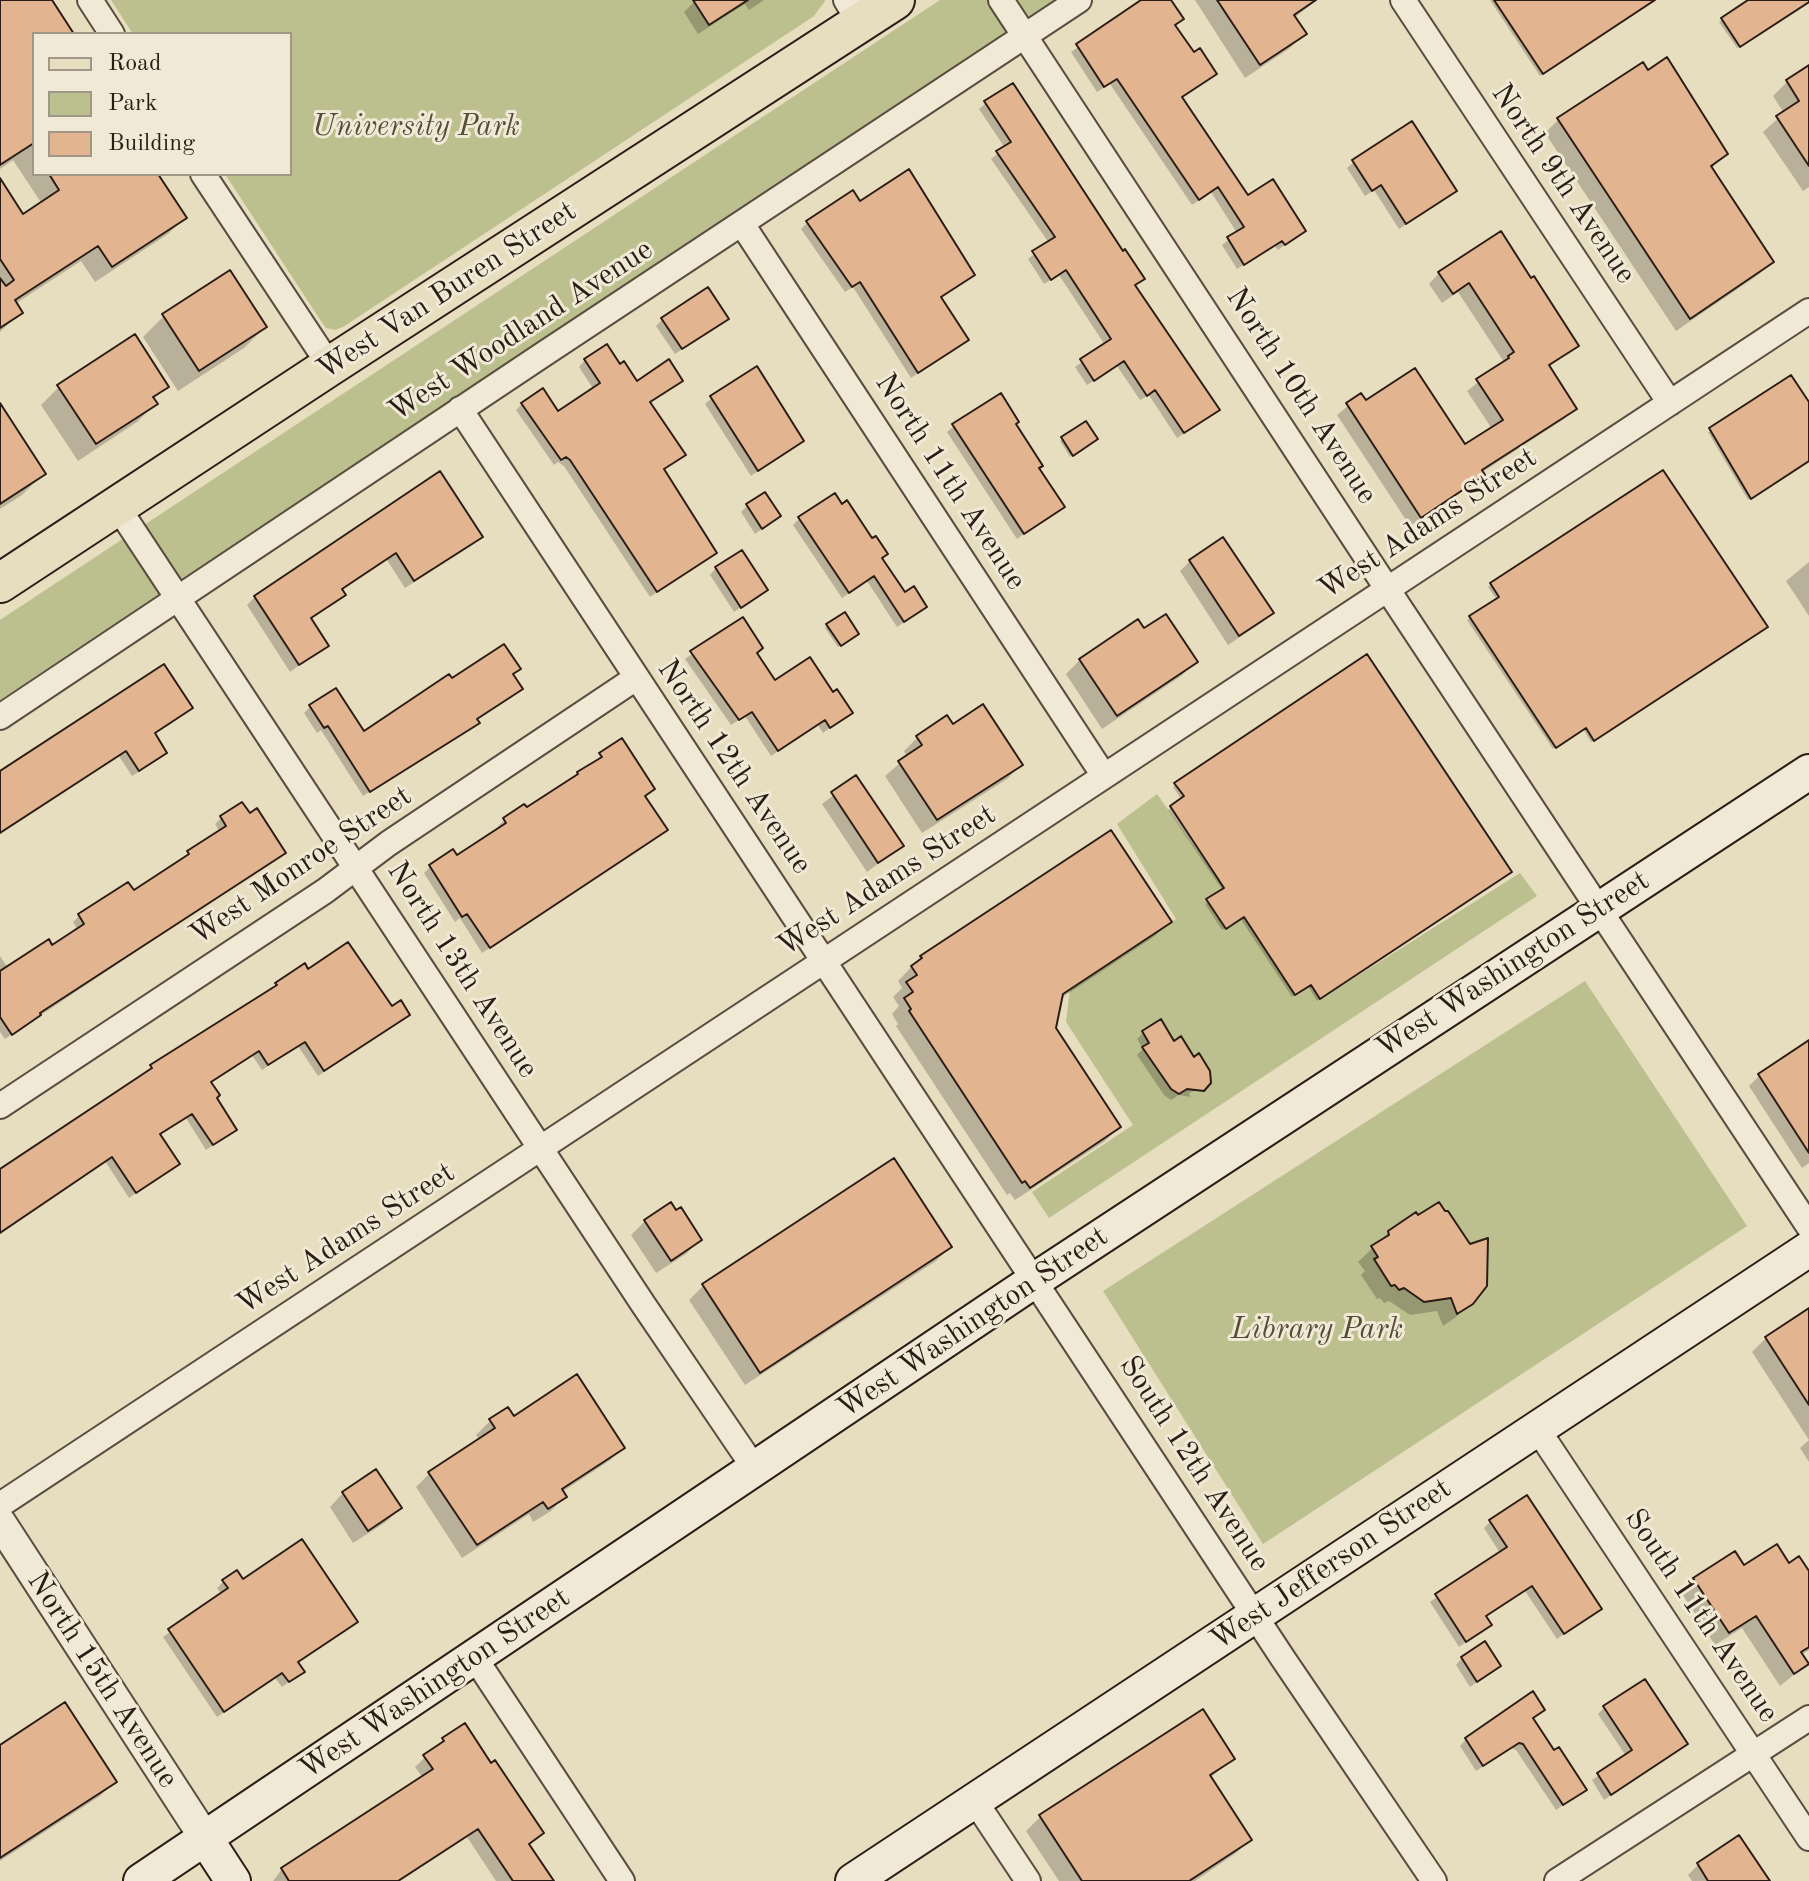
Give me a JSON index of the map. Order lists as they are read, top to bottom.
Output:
{
  "streets": {
    "main road": ["West Van Buren Street", "West Washington Street", "West Jefferson Street"],
    "street": [
      "North 9th Avenue",
      "West Woodland Avenue",
      "North 10th Avenue",
      "North 11th Avenue",
      "West Adams Street",
      "North 12th Avenue",
      "West Monroe Street",
      "North 13th Avenue",
      "South 12th Avenue",
      "South 11th Avenue",
      "North 15th Avenue"
    ]
  },
  "crossings": [
    ["North 9th Avenue", "West Adams Street"],
    ["West Van Buren Street", "North 13th Avenue"],
    ["West Woodland Avenue", "North 10th Avenue"],
    ["West Woodland Avenue", "North 11th Avenue"],
    ["West Woodland Avenue", "North 12th Avenue"],
    ["West Woodland Avenue", "North 13th Avenue"],
    ["North 10th Avenue", "West Adams Street"],
    ["North 10th Avenue", "West Washington Street"],
    ["North 11th Avenue", "West Adams Street"],
    ["West Adams Street", "North 12th Avenue"],
    ["West Adams Street", "North 13th Avenue"],
    ["North 12th Avenue", "West Monroe Street"],
    ["North 12th Avenue", "West Washington Street"],
    ["North 12th Avenue", "South 12th Avenue"],
    ["West Monroe Street", "North 13th Avenue"],
    ["West Washington Street", "North 13th Avenue"],
    ["West Washington Street", "South 12th Avenue"],
    ["West Washington Street", "North 15th Avenue"],
    ["South 12th Avenue", "West Jefferson Street"],
    ["West Jefferson Street", "South 11th Avenue"]
  ],
  "parks": ["University Park", "Library Park"],
  "legend": ["Road", "Park", "Building"]
}
